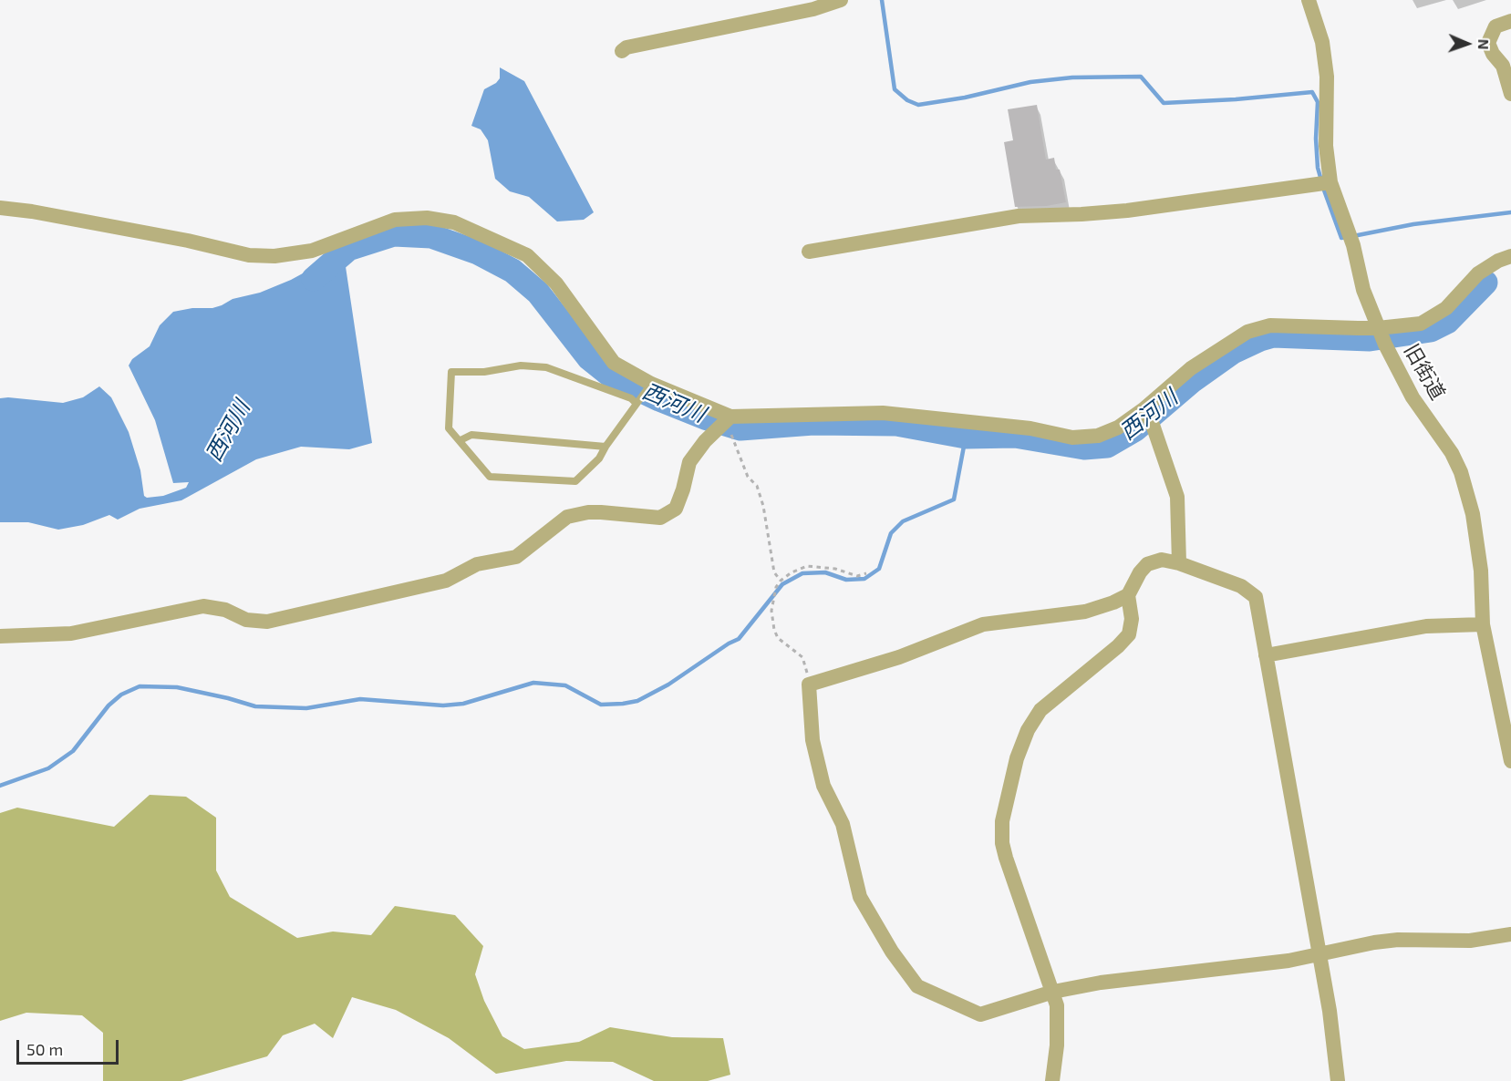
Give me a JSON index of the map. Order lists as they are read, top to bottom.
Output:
{
  "streets": {
    "street": ["旧街道"]
  },
  "water": ["西河川"],
  "scale_bar": "50 m",
  "north": "right"
}
